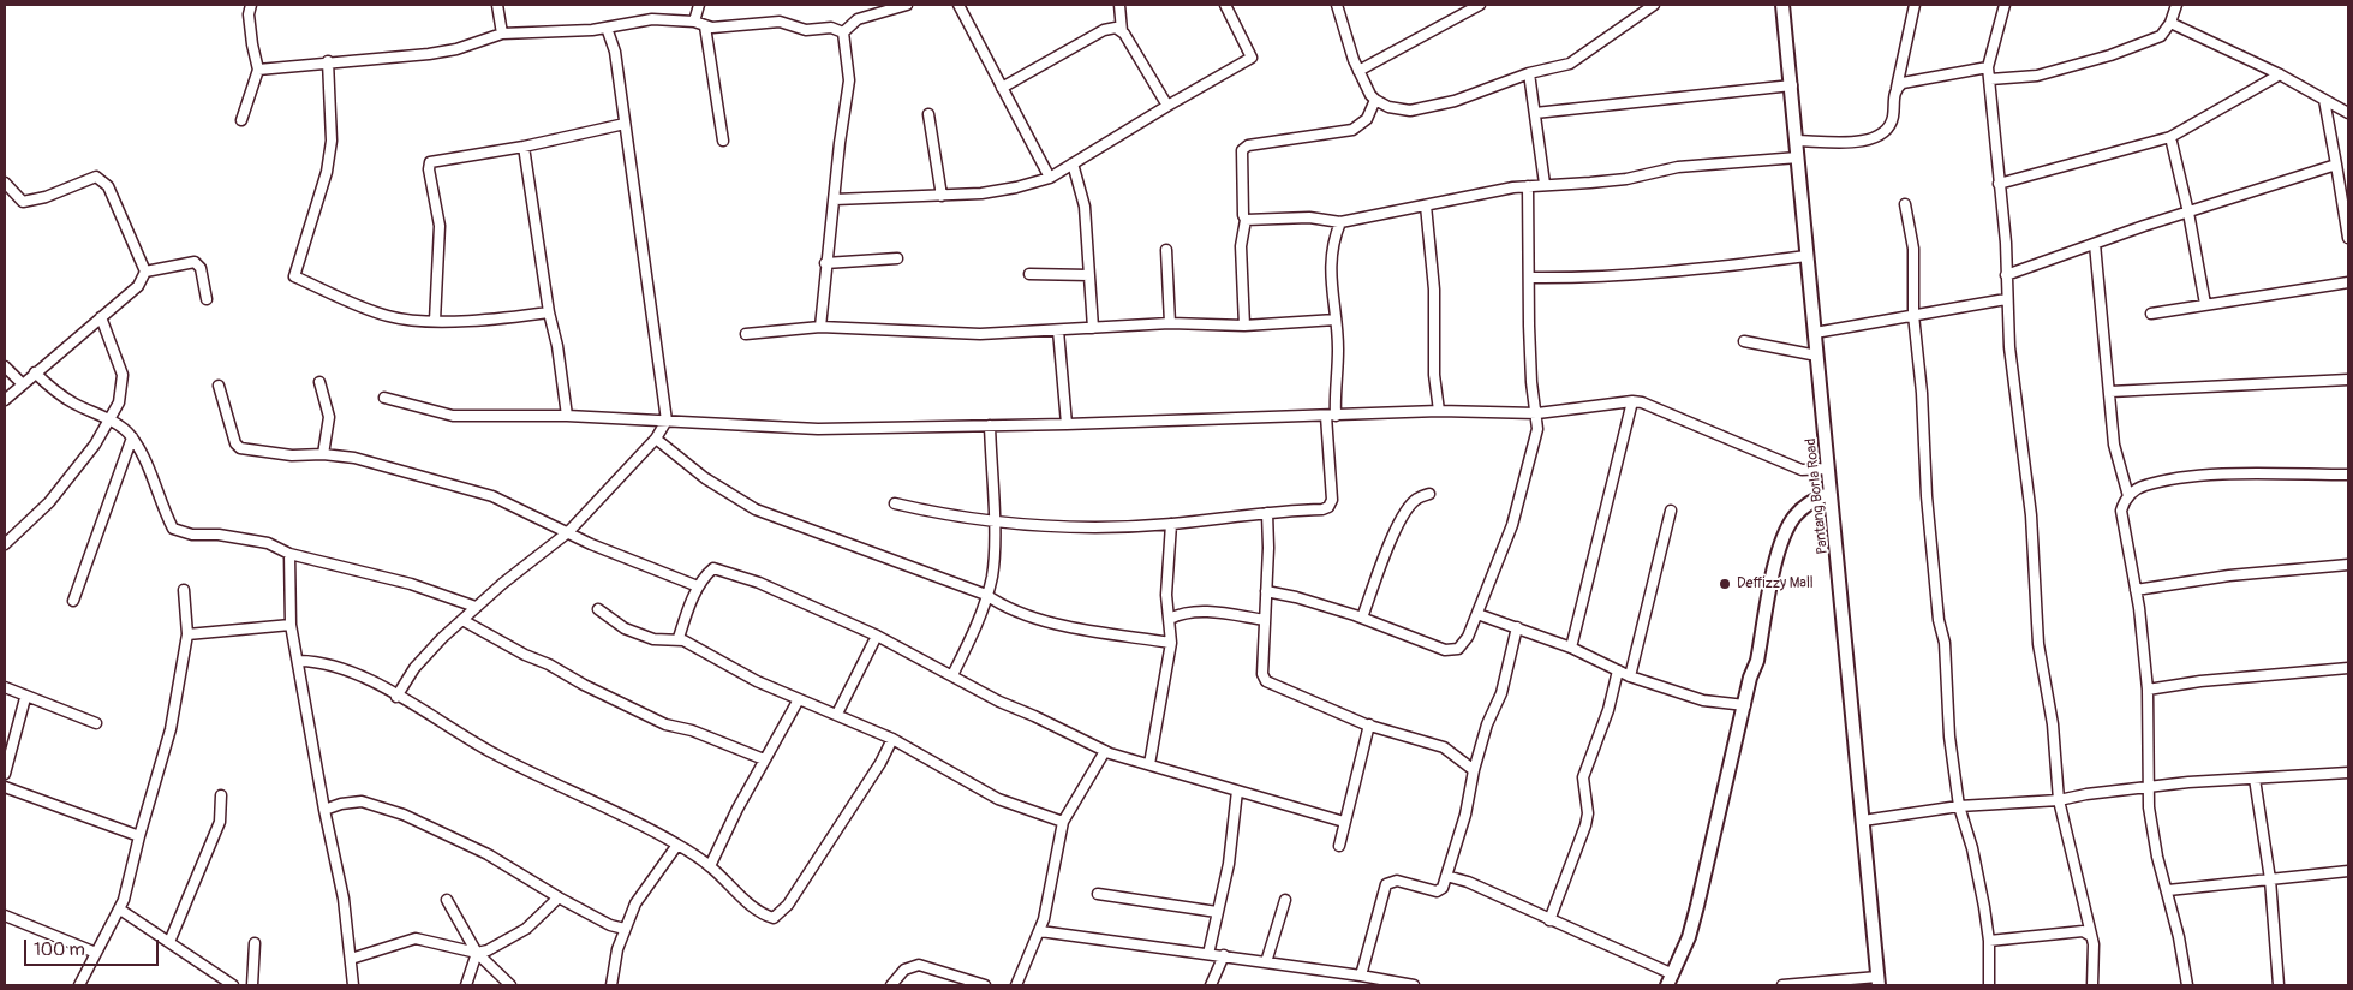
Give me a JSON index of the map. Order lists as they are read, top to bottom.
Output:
{
  "streets": {
    "street": ["Pantang Borla Road"]
  },
  "places": ["Deffizzy Mall"],
  "scale_bar": "100 m"
}
